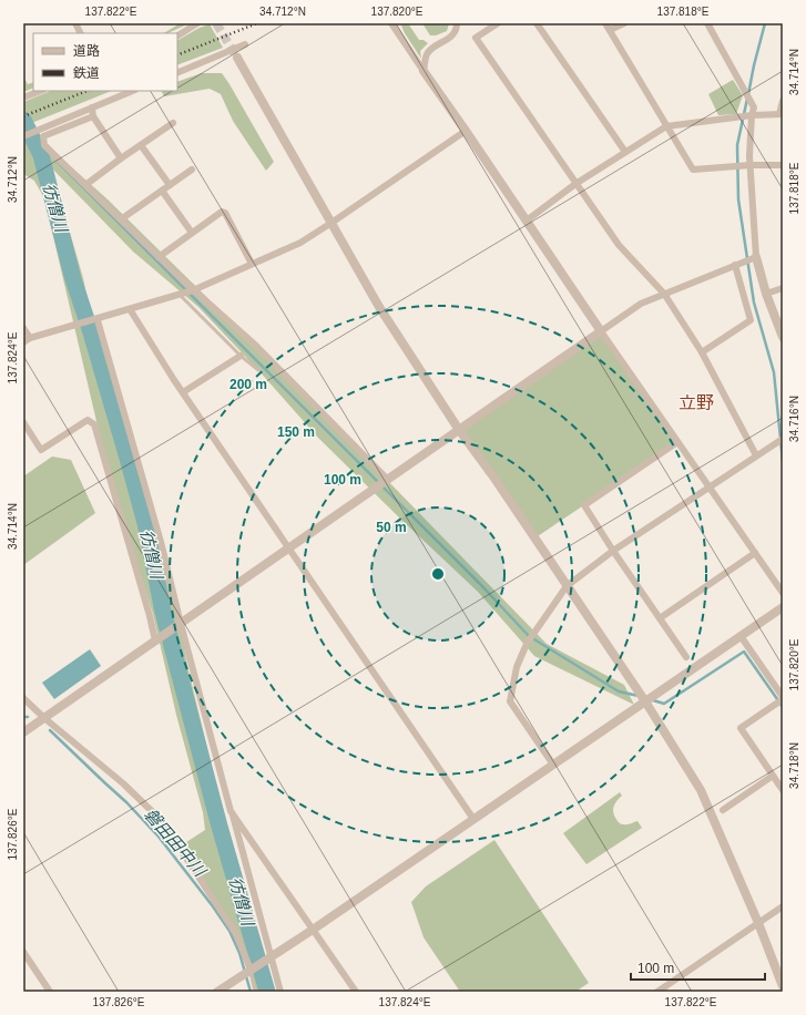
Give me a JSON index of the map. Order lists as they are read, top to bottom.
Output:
{
  "districts": ["立野"],
  "water": ["彷僧川", "磐田田中川"],
  "legend": ["道路", "鉄道"],
  "scale_bar": "100 m",
  "coordinates": [
    "137.822°E",
    "34.712°N",
    "137.820°E",
    "137.818°E",
    "34.714°N",
    "137.824°E",
    "34.716°N",
    "34.718°N",
    "137.826°E"
  ],
  "rings": [
    "200 m",
    "150 m",
    "100 m",
    "50 m"
  ]
}
